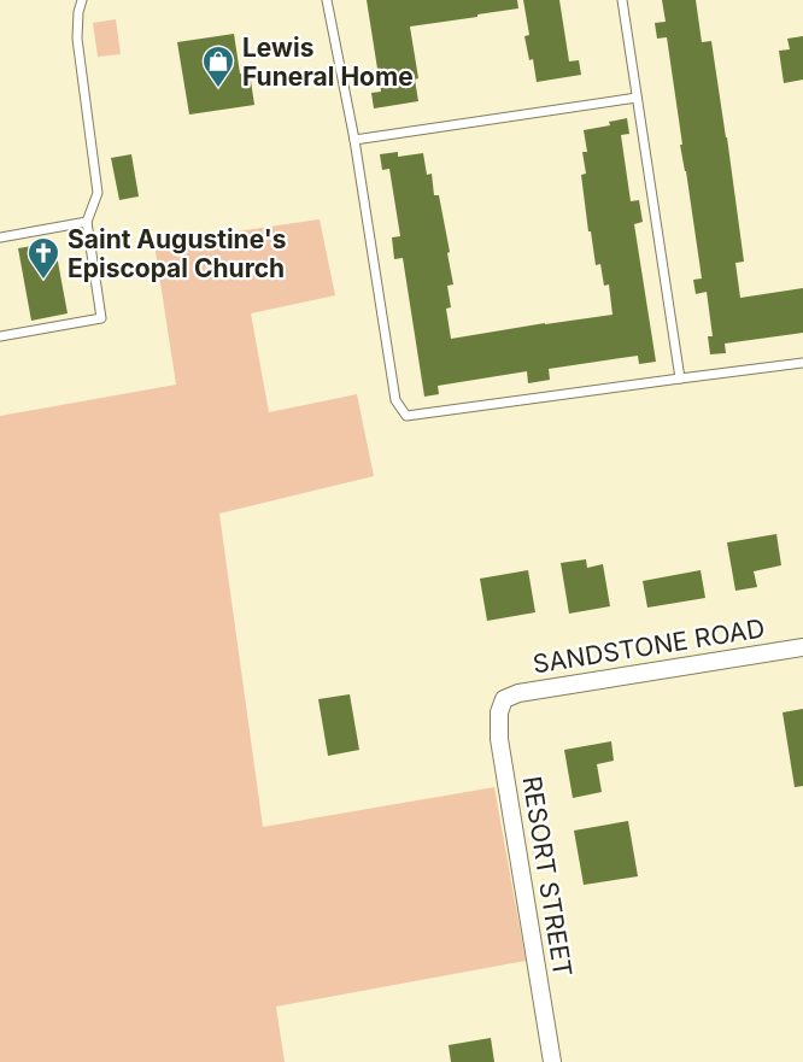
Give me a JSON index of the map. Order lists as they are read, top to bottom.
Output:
{
  "streets": {
    "street": ["SANDSTONE ROAD", "RESORT STREET"]
  },
  "crossings": [
    ["SANDSTONE ROAD", "RESORT STREET"]
  ],
  "places": {
    "shop": ["Lewis Funeral Home"],
    "church": ["Saint Augustine's Episcopal Church"]
  }
}
